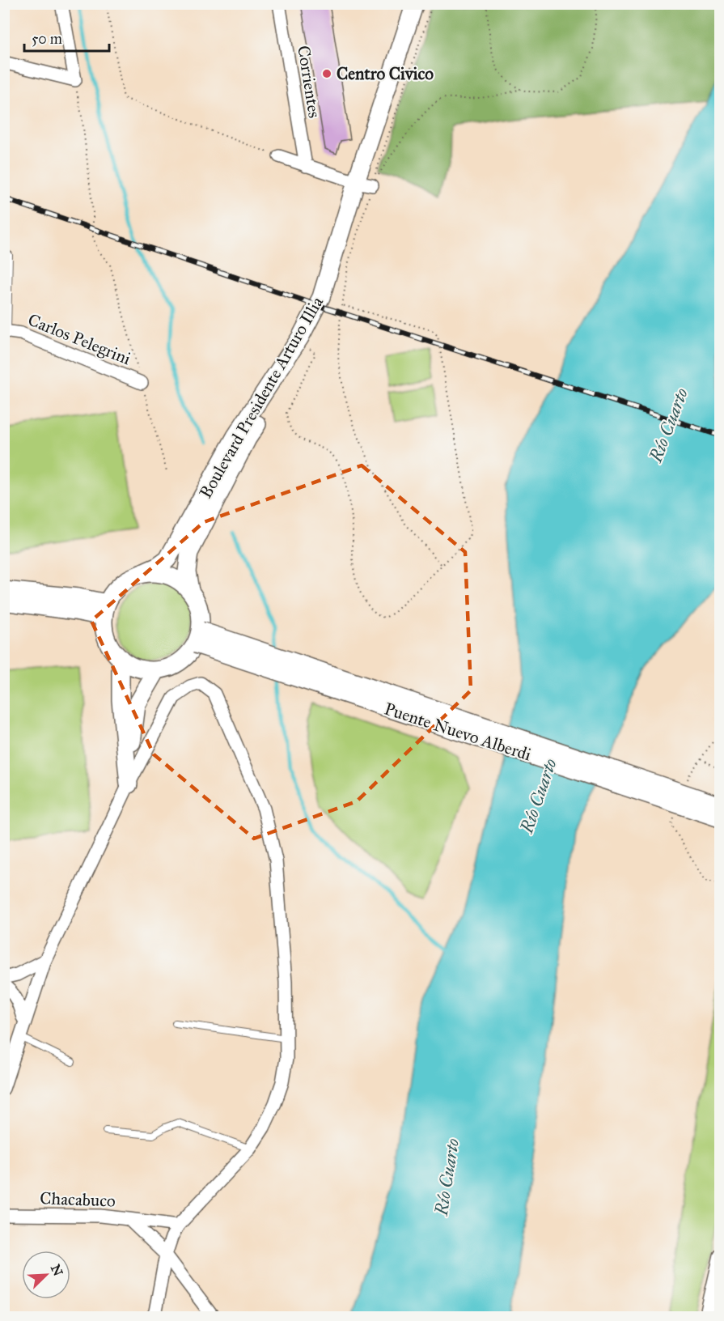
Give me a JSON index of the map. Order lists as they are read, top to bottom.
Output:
{
  "streets": {
    "main road": ["Boulevard Presidente Arturo Illia", "Puente Nuevo Alberdi"],
    "street": ["Corrientes", "Carlos Pelegrini", "Chacabuco"]
  },
  "crossings": [
    ["Boulevard Presidente Arturo Illia", "Puente Nuevo Alberdi"]
  ],
  "water": ["Río Cuarto"],
  "places": ["Centro Civico"],
  "scale_bar": "50 m",
  "north": "top right"
}
